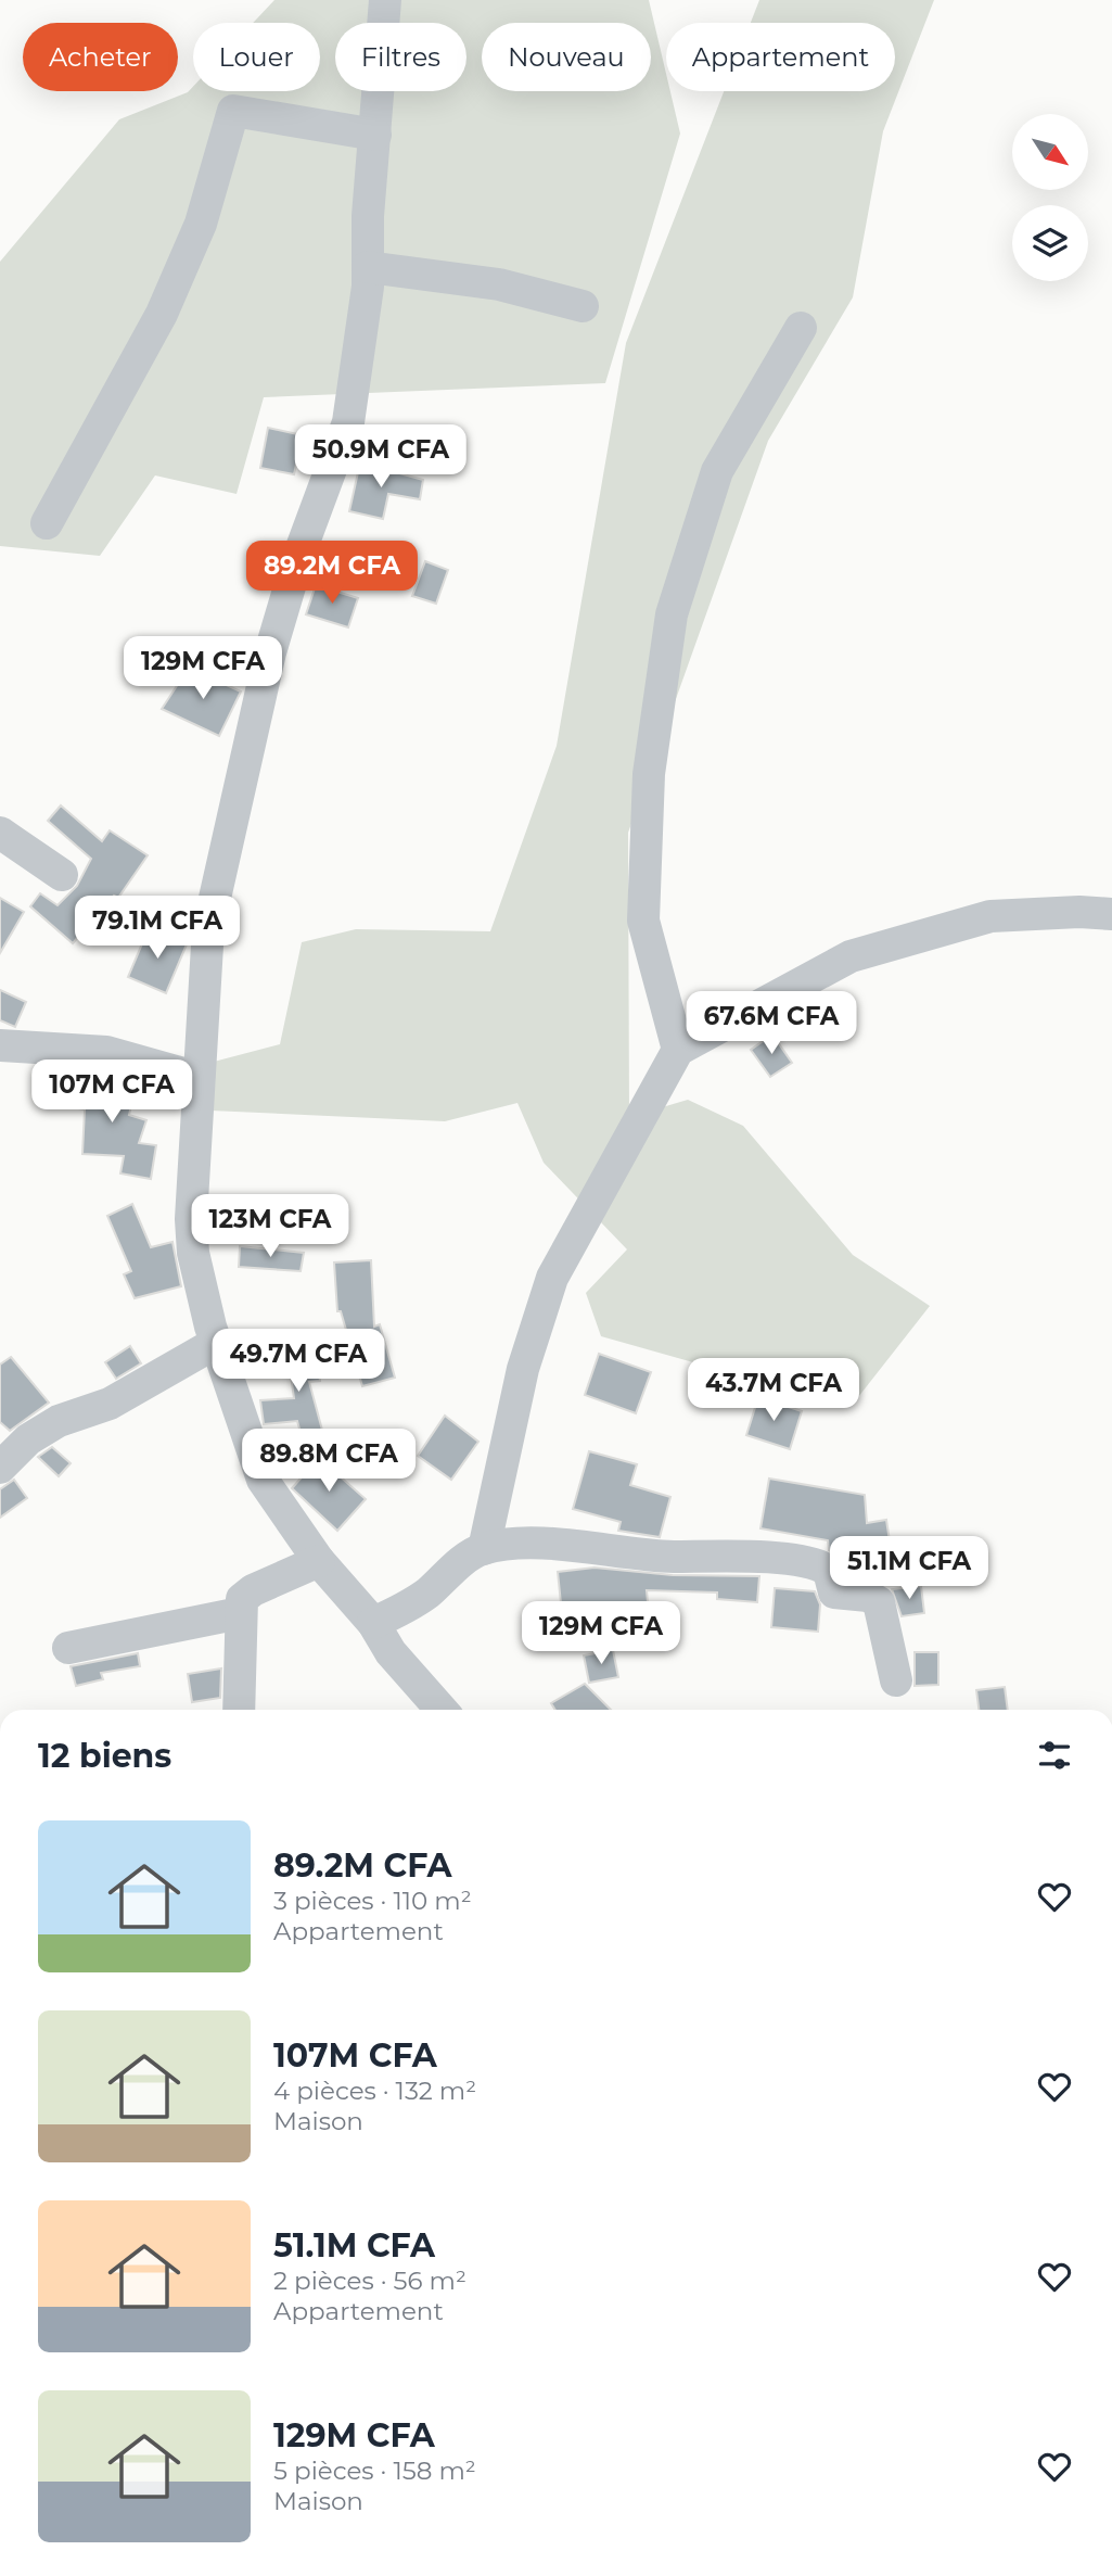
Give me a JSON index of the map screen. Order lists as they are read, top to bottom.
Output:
{
  "north": "bottom right",
  "page": {
    "chip": [
      "Acheter",
      "Louer",
      "Filtres",
      "Nouveau",
      "Appartement"
    ],
    "price": [
      "50.9M CFA",
      "89.2M CFA",
      "129M CFA",
      "79.1M CFA",
      "67.6M CFA",
      "107M CFA",
      "123M CFA",
      "49.7M CFA",
      "43.7M CFA",
      "89.8M CFA",
      "51.1M CFA",
      "129M CFA"
    ],
    "heading": "12 biens",
    "list": [
      {
        "name": "89.2M CFA",
        "note": "3 pièces · 110 m² · Appartement"
      },
      {
        "name": "107M CFA",
        "note": "4 pièces · 132 m² · Maison"
      },
      {
        "name": "51.1M CFA",
        "note": "2 pièces · 56 m² · Appartement"
      },
      {
        "name": "129M CFA",
        "note": "5 pièces · 158 m² · Maison"
      }
    ]
  }
}
